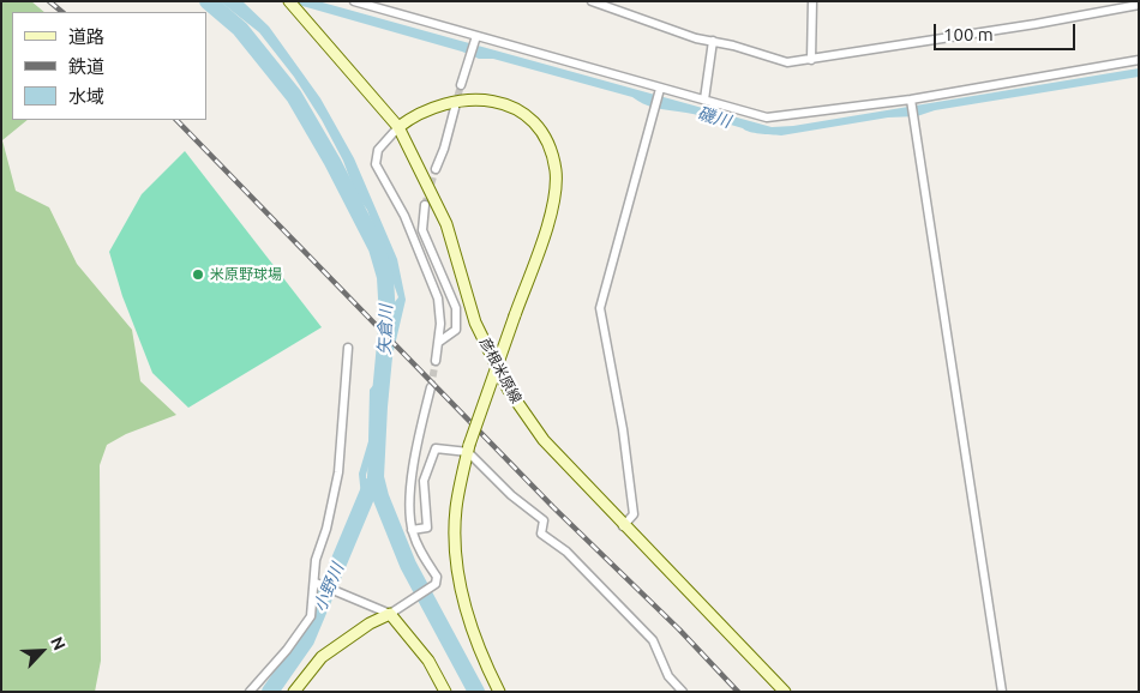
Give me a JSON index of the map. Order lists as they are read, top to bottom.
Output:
{
  "streets": {
    "street": ["彦根米原線"]
  },
  "water": ["磯川", "矢倉川", "小野川"],
  "places": ["米原野球場"],
  "legend": ["道路", "鉄道", "水域"],
  "scale_bar": "100 m",
  "north": "top right"
}
